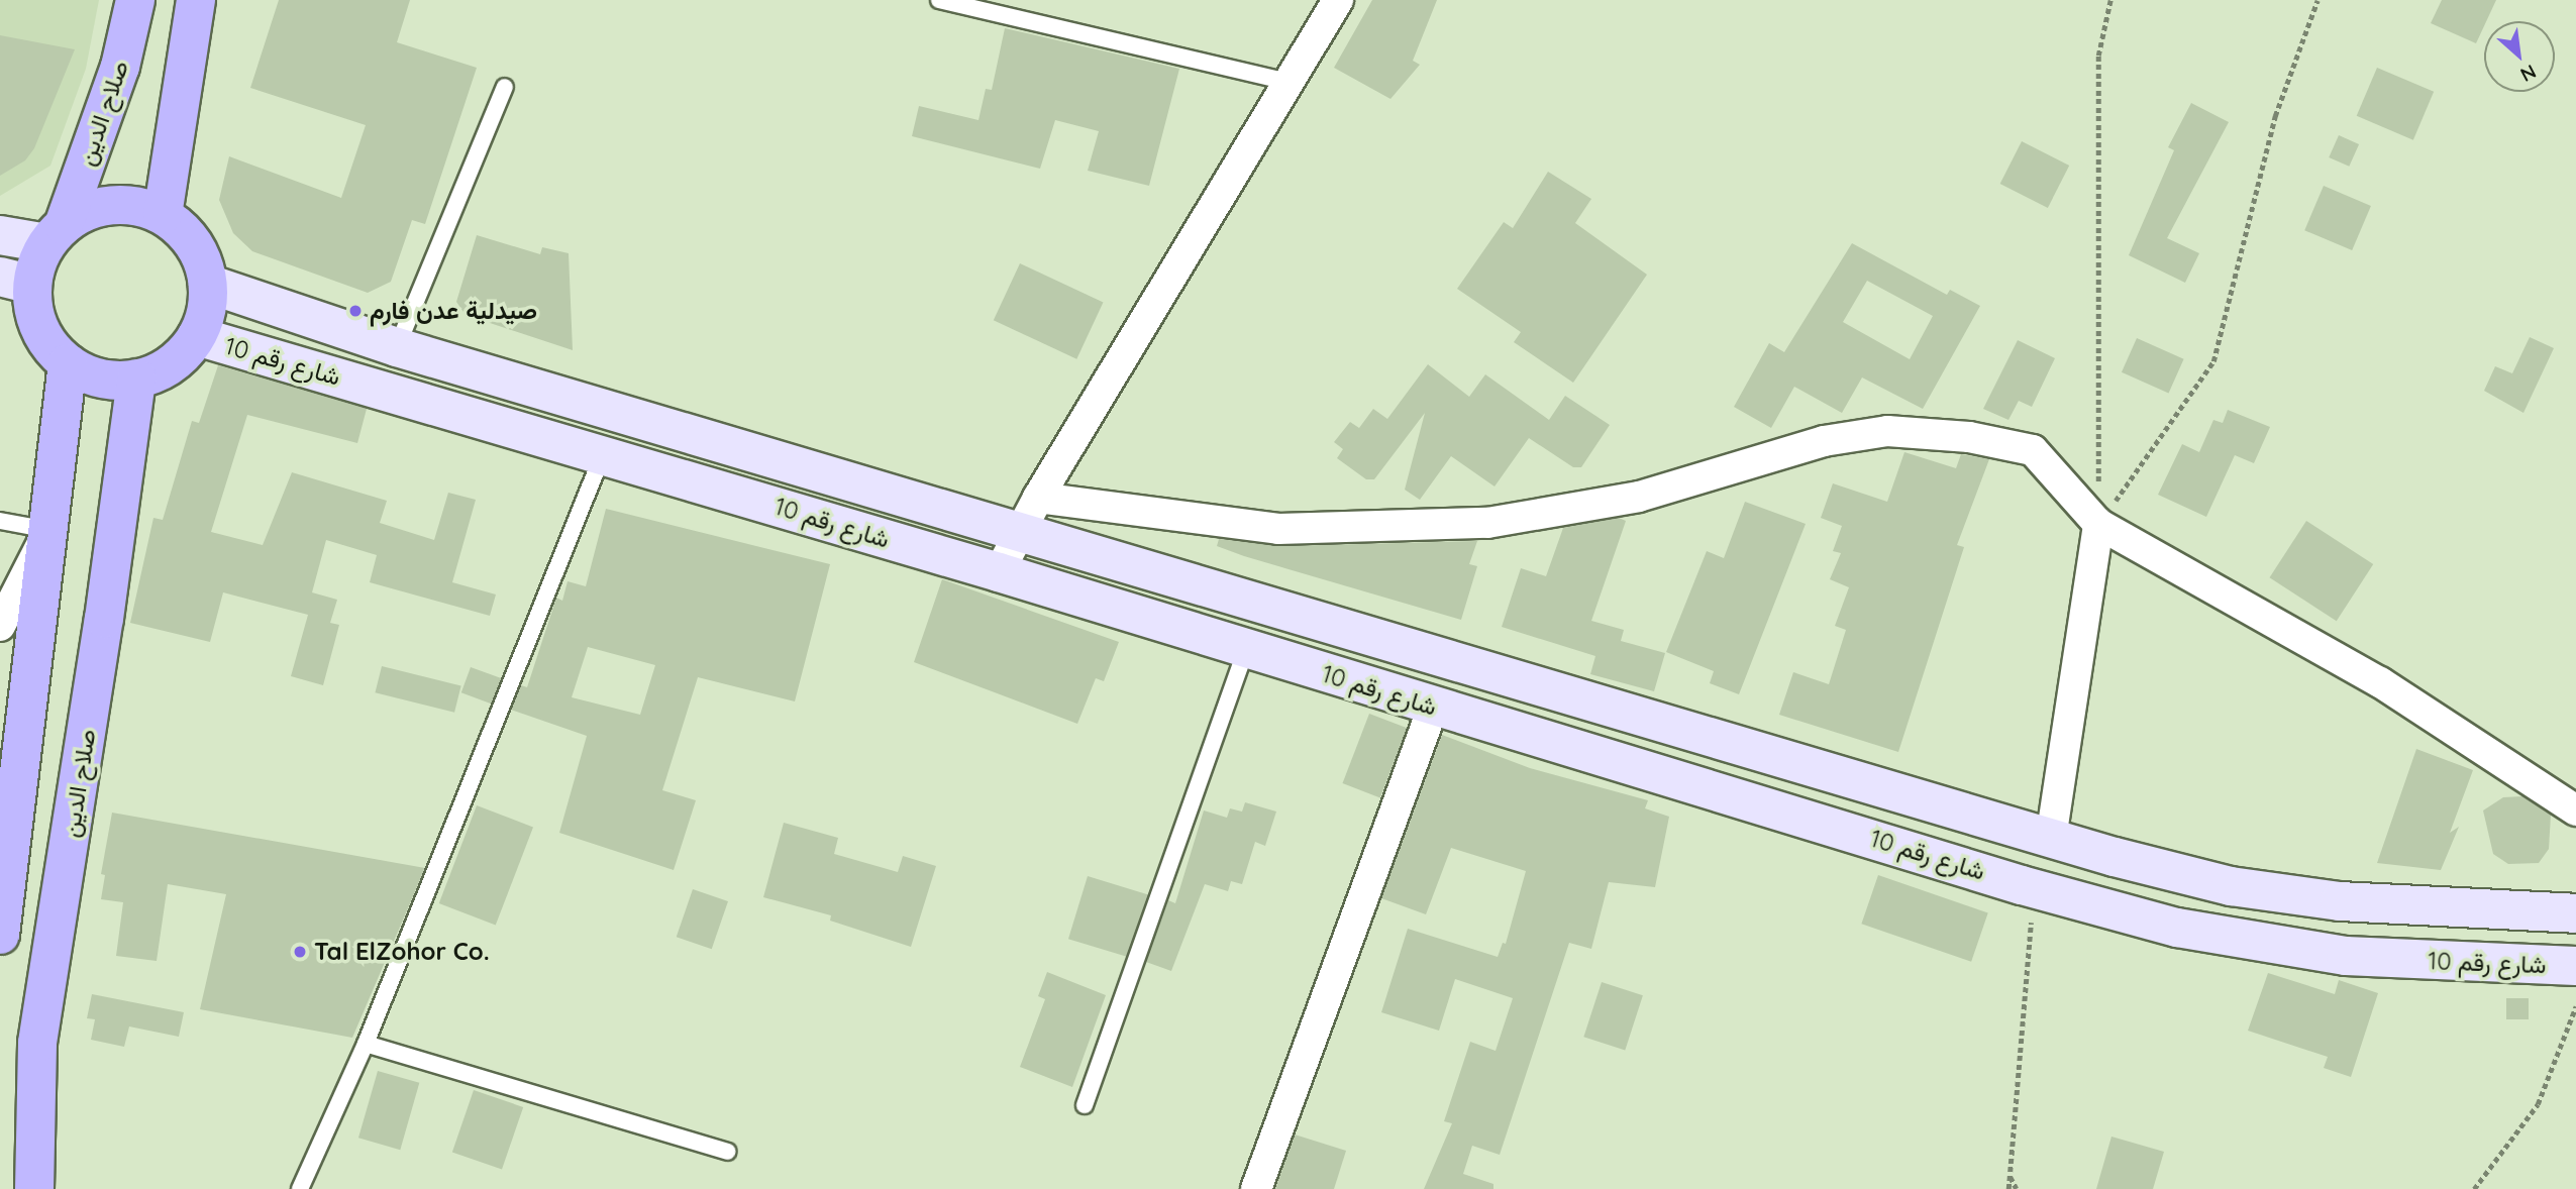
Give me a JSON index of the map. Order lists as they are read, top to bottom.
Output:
{
  "streets": {
    "highway": ["صلاح الدين"],
    "main road": ["شارع رقم 10"]
  },
  "crossings": [
    ["صلاح الدين", "شارع رقم 10"]
  ],
  "places": ["صيدلية عدن فارم", "Tal ElZohor Co."],
  "north": "bottom right"
}
